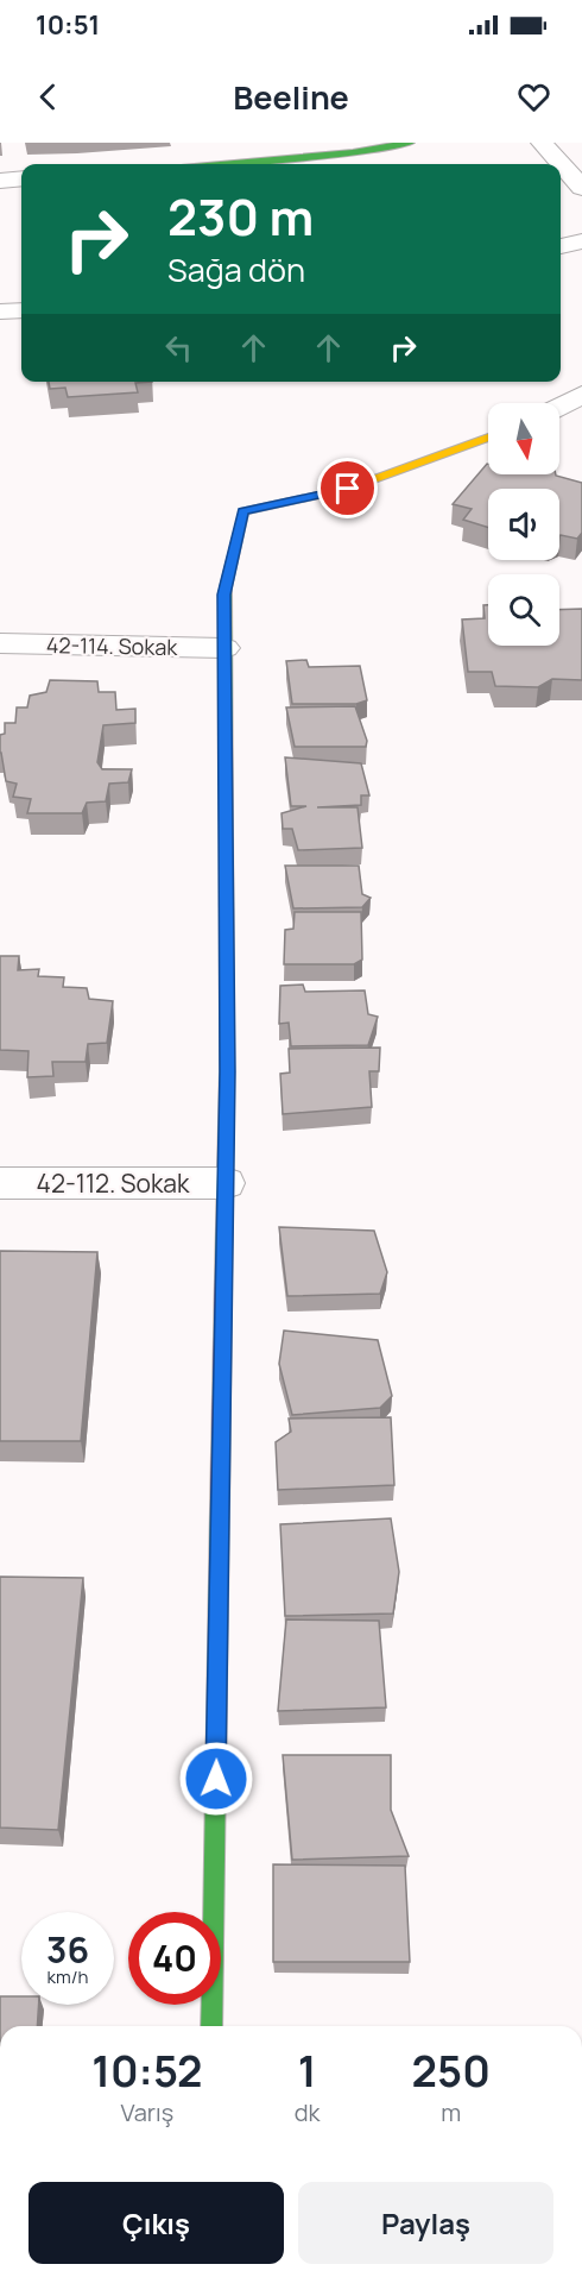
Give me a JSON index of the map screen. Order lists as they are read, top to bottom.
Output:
{
  "streets": {
    "street": ["42-114. Sokak", "42-112. Sokak"]
  },
  "north": "bottom",
  "page": {
    "status": "10:51",
    "header": "Beeline",
    "turn": ["230 m", "Sağa dön"],
    "speed": "36 km/h",
    "limit": "40",
    "eta": [
      "10:52",
      "Varış",
      "1",
      "dk",
      "250",
      "m"
    ],
    "buttons": ["Çıkış", "Paylaş"]
  }
}
